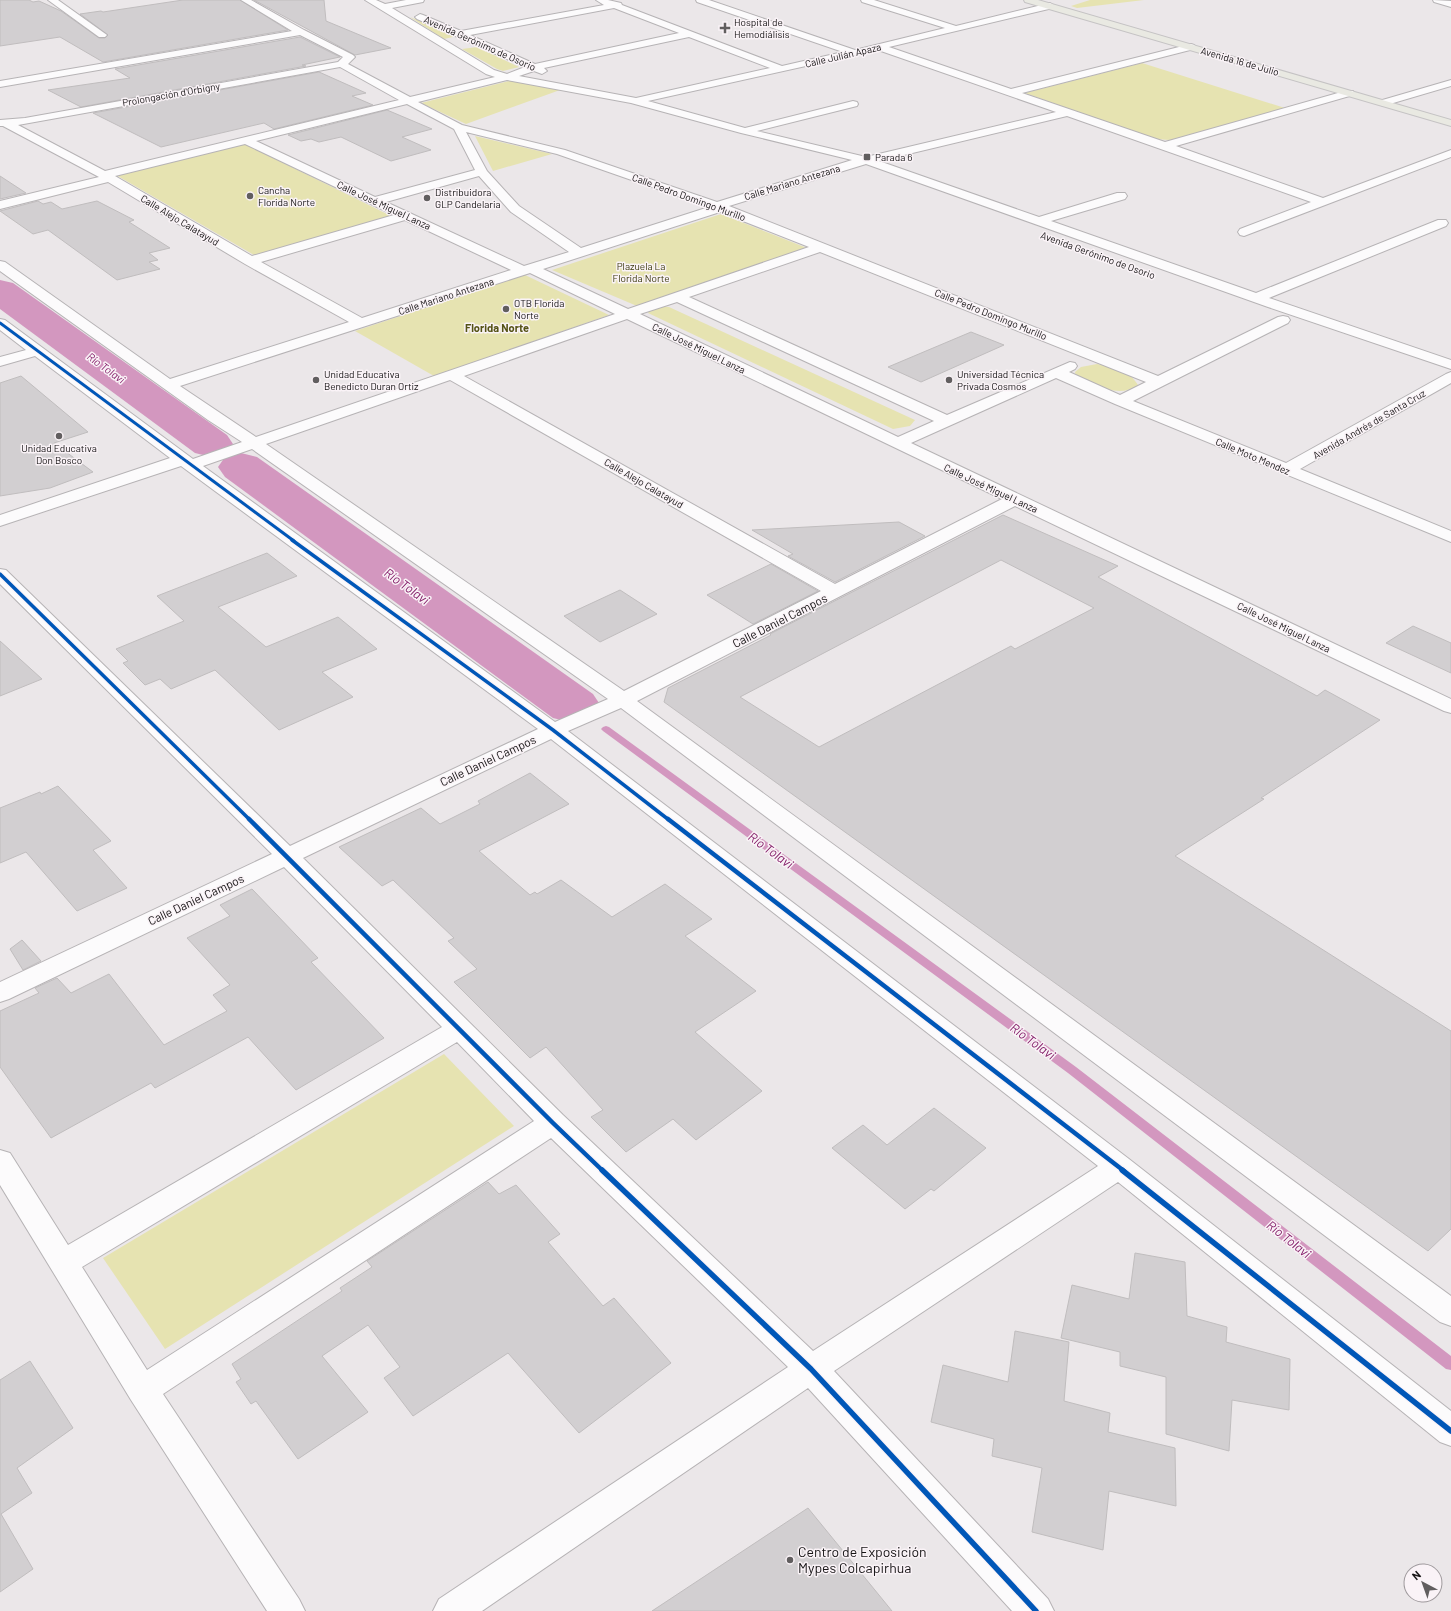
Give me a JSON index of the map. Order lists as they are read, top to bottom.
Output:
{
  "streets": {
    "main road": ["Avenida 16 de Julio"],
    "street": [
      "Avenida Gerónimo de Osorio",
      "Calle Julián Apaza",
      "Prolongación d'Orbigny",
      "Calle Mariano Antezana",
      "Calle Pedro Domingo Murillo",
      "Calle José Miguel Lanza",
      "Calle Alejo Calatayud",
      "Avenida Andrés de Santa Cruz",
      "Calle Moto Mendez",
      "Calle Daniel Campos"
    ]
  },
  "crossings": [
    ["Avenida Gerónimo de Osorio", "Calle Julián Apaza"],
    ["Avenida Gerónimo de Osorio", "Calle Mariano Antezana"],
    ["Avenida Gerónimo de Osorio", "Avenida Andrés de Santa Cruz"],
    ["Calle Julián Apaza", "Avenida 16 de Julio"],
    ["Prolongación d'Orbigny", "Calle Pedro Domingo Murillo"],
    ["Prolongación d'Orbigny", "Calle Alejo Calatayud"],
    ["Calle Mariano Antezana", "Calle Pedro Domingo Murillo"],
    ["Calle Mariano Antezana", "Calle José Miguel Lanza"],
    ["Calle Mariano Antezana", "Calle Alejo Calatayud"],
    ["Calle José Miguel Lanza", "Calle Daniel Campos"],
    ["Calle Alejo Calatayud", "Calle Daniel Campos"],
    ["Avenida Andrés de Santa Cruz", "Calle Moto Mendez"]
  ],
  "districts": ["Florida Norte"],
  "water": ["Río Tolavi"],
  "parks": ["Plazuela La Florida Norte"],
  "places": {
    "health": ["Hospital de Hemodiálisis"],
    "transit": ["Parada 6"],
    "other": [
      "Cancha Florida Norte",
      "Distribuidora GLP Candelaria",
      "OTB Florida Norte",
      "Unidad Educativa Benedicto Duran Ortiz",
      "Universidad Técnica Privada Cosmos",
      "Unidad Educativa Don Bosco",
      "Centro de Exposición Mypes Colcapirhua"
    ]
  },
  "north": "top left"
}
